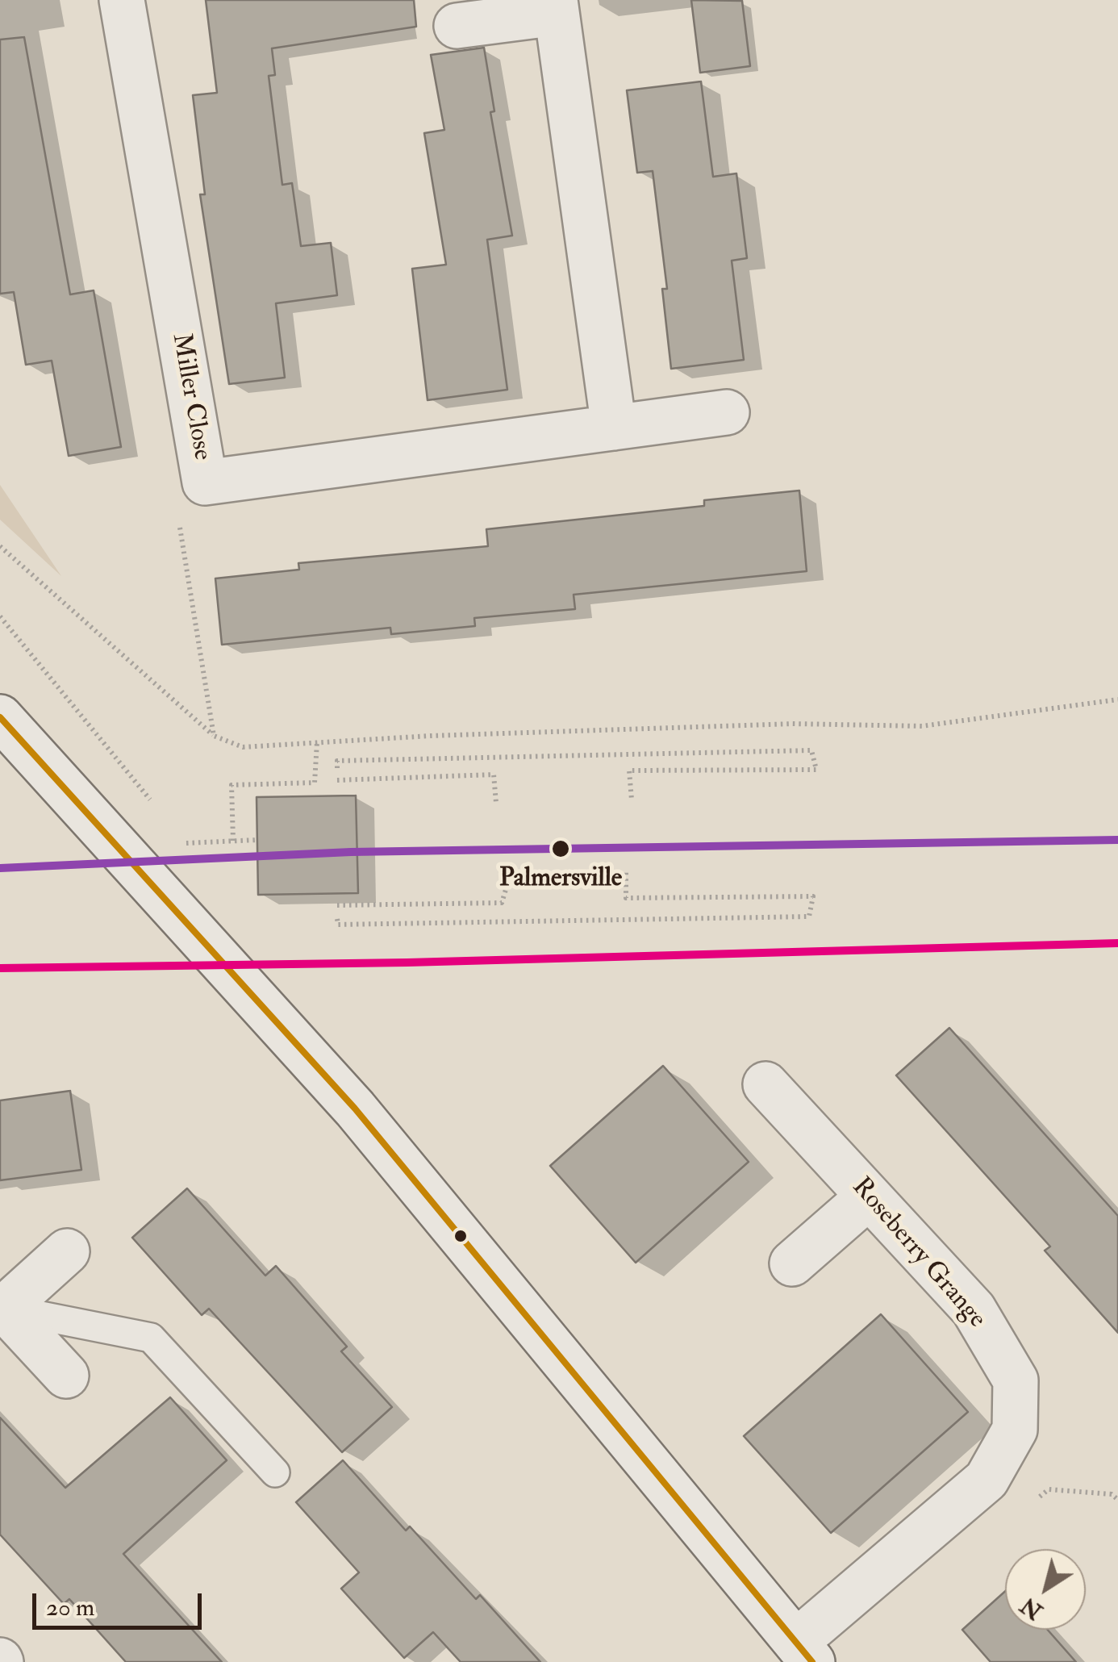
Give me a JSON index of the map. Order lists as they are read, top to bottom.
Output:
{
  "streets": {
    "street": ["Miller Close", "Roseberry Grange"]
  },
  "places": ["Palmersville"],
  "scale_bar": "20 m",
  "north": "bottom left"
}
